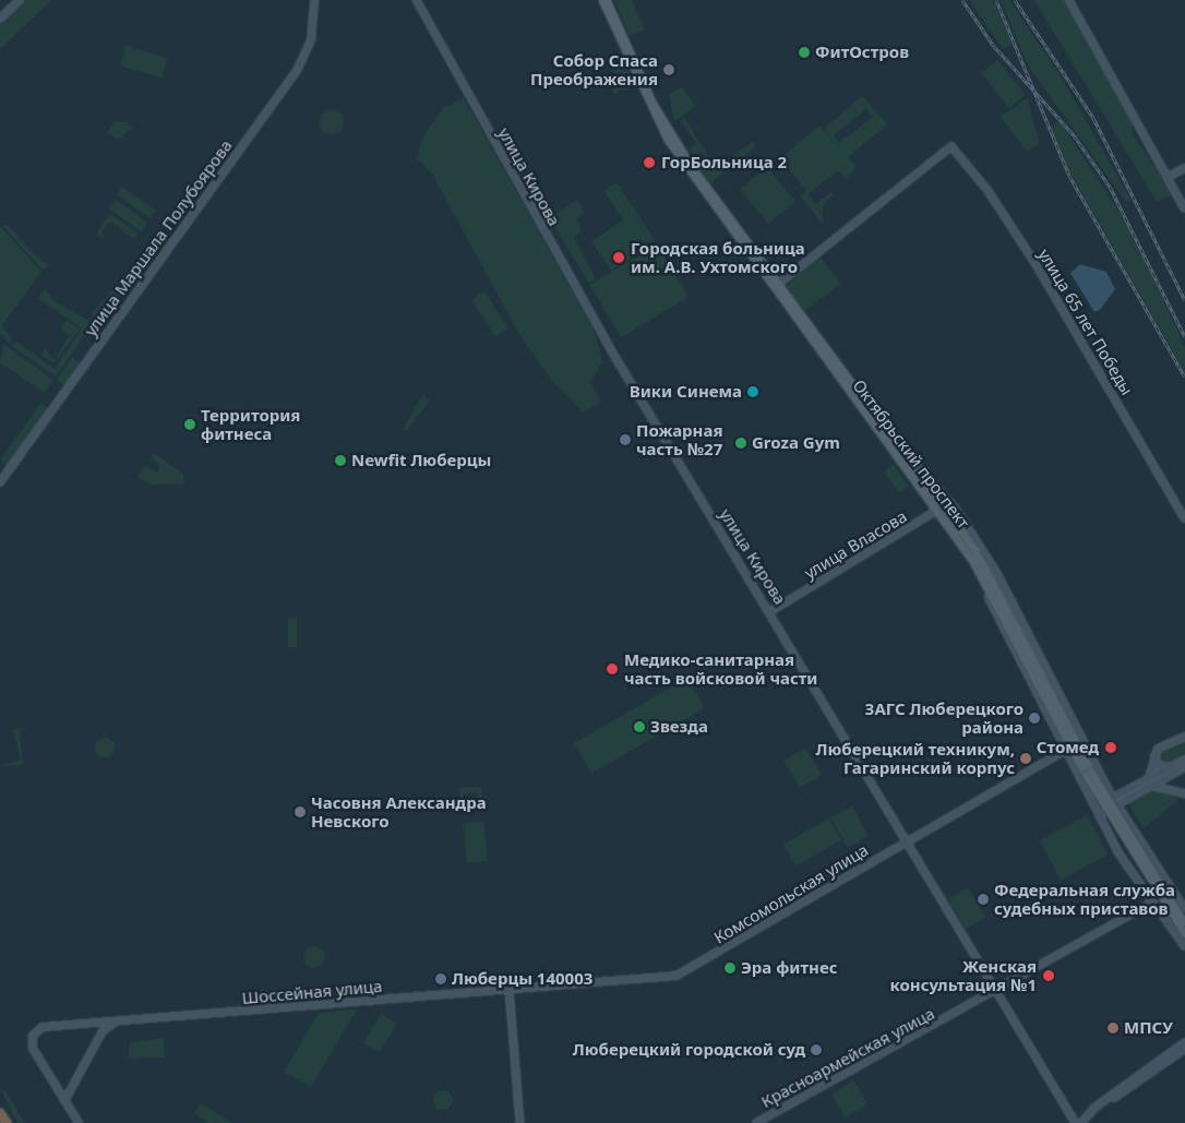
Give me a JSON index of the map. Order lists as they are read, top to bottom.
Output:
{
  "streets": {
    "main road": ["Октябрьский проспект"],
    "street": [
      "улица Кирова",
      "улица Маршала Полубоярова",
      "улица 65 лет Победы",
      "улица Власова",
      "Комсомольская улица",
      "Шоссейная улица",
      "Красноармейская улица"
    ]
  },
  "crossings": [
    ["улица Кирова", "улица Власова"],
    ["улица Кирова", "Комсомольская улица"],
    ["улица Кирова", "Красноармейская улица"],
    ["улица 65 лет Победы", "Октябрьский проспект"],
    ["Октябрьский проспект", "улица Власова"],
    ["Комсомольская улица", "Шоссейная улица"]
  ],
  "places": [
    "ФитОстров",
    "Собор Спаса Преображения",
    "ГорБольница 2",
    "Городская больница им. А.В. Ухтомского",
    "Вики Синема",
    "Территория фитнеса",
    "Пожарная часть №27",
    "Groza Gym",
    "Newfit Люберцы",
    "Медико-санитарная часть войсковой части",
    "ЗАГС Люберецкого района",
    "Звезда",
    "Стомед",
    "Люберецкий техникум, Гагаринский корпус",
    "Часовня Александра Невского",
    "Федеральная служба судебных приставов",
    "Эра фитнес",
    "Женская консультация №1",
    "Люберцы 140003",
    "МПСУ",
    "Люберецкий городской суд"
  ]
}
